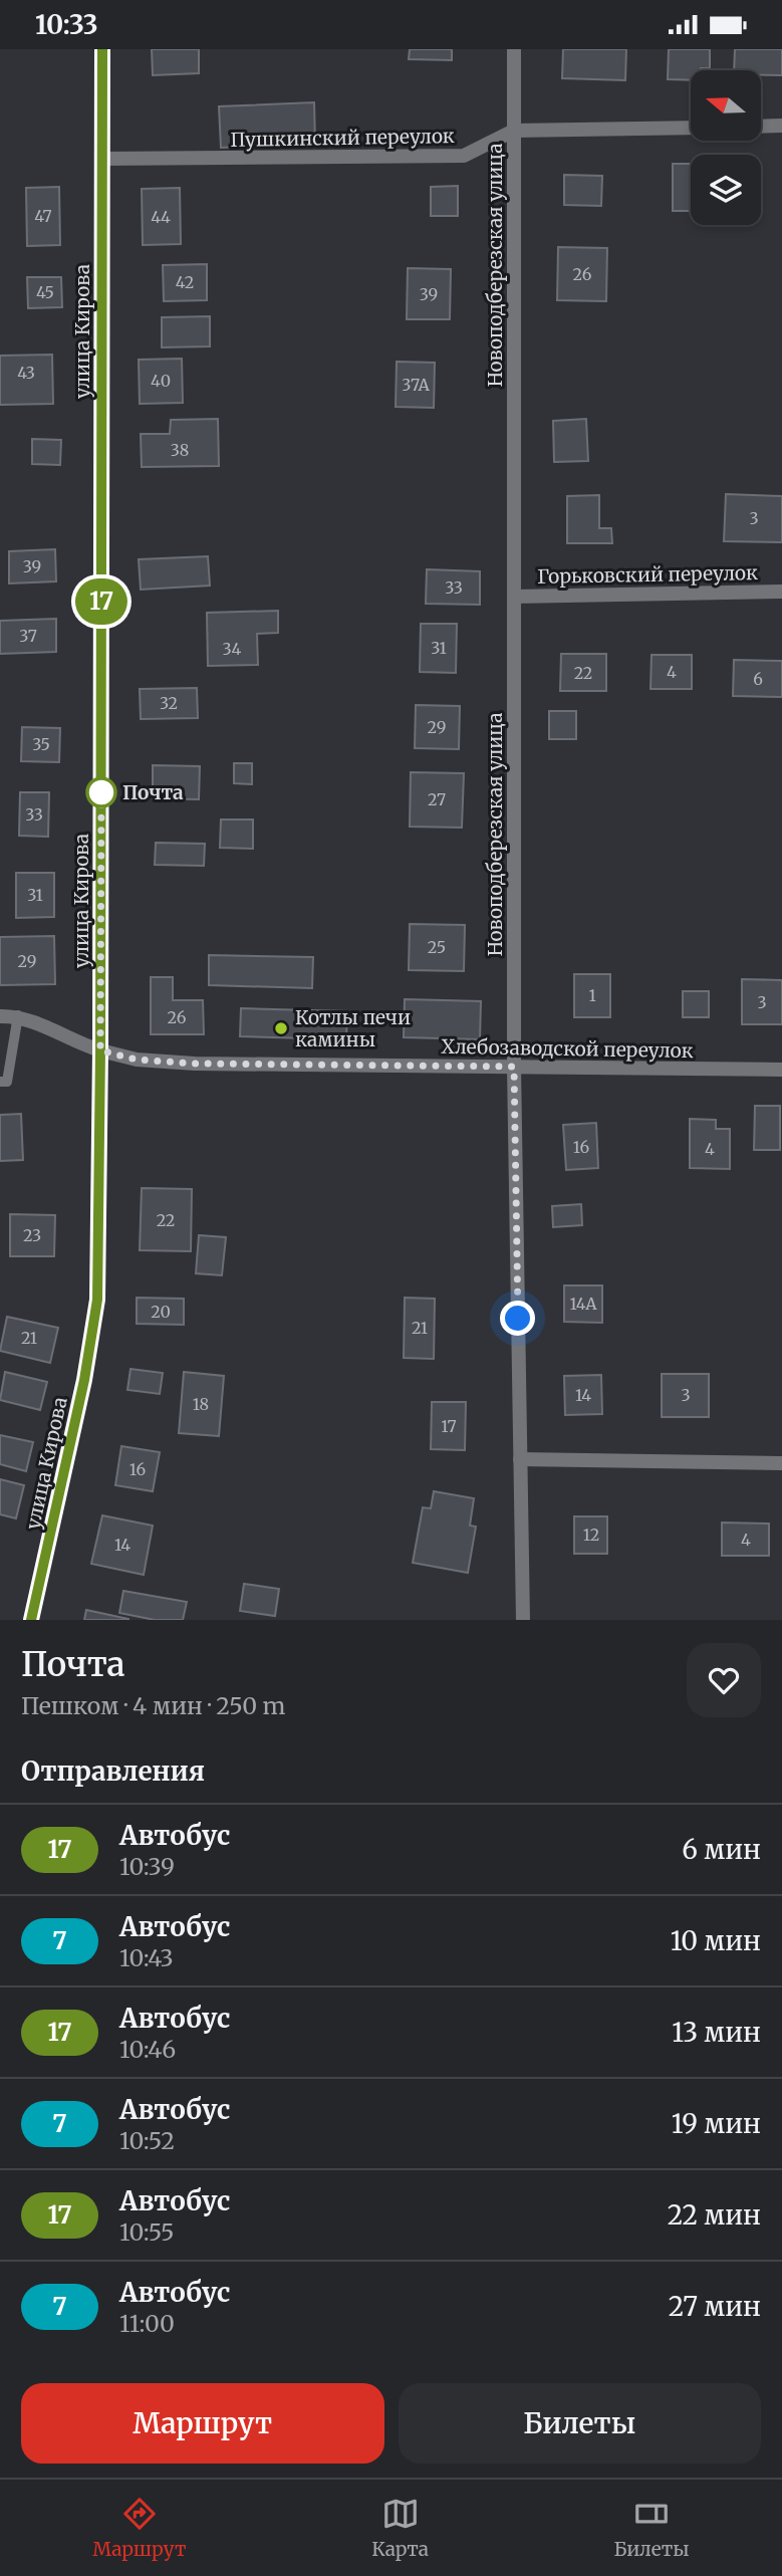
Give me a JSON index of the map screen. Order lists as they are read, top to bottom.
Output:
{
  "streets": {
    "main road": ["улица Кирова"],
    "street": [
      "Пушкинский переулок",
      "Новоподберезская улица",
      "Горьковский переулок",
      "Хлебозаводской переулок"
    ]
  },
  "crossings": [
    ["Пушкинский переулок", "Новоподберезская улица"],
    ["Пушкинский переулок", "улица Кирова"],
    ["Новоподберезская улица", "Горьковский переулок"],
    ["Новоподберезская улица", "Хлебозаводской переулок"],
    ["улица Кирова", "Хлебозаводской переулок"]
  ],
  "places": ["Почта", "Котлы печи камины"],
  "lines": ["bus line 17"],
  "house_numbers": [
    "47",
    "44",
    "26",
    "42",
    "45",
    "39",
    "43",
    "40",
    "37А",
    "38",
    "3",
    "39",
    "33",
    "37",
    "31",
    "34",
    "4",
    "22",
    "6",
    "32",
    "29",
    "35",
    "27",
    "33",
    "31",
    "25",
    "29",
    "1",
    "3",
    "26",
    "16",
    "4",
    "22",
    "23",
    "14А",
    "20",
    "21",
    "21",
    "14",
    "3",
    "18",
    "17",
    "16",
    "12",
    "4",
    "14"
  ],
  "north": "left",
  "page": {
    "status": "10:33",
    "on_map": "17",
    "heading": [
      ["Почта", "Пешком · 4 мин · 250 m"],
      "Отправления"
    ],
    "list": [
      {
        "mark": "17",
        "name": "Автобус",
        "note": "10:39",
        "value": "6 мин"
      },
      {
        "mark": "7",
        "name": "Автобус",
        "note": "10:43",
        "value": "10 мин"
      },
      {
        "mark": "17",
        "name": "Автобус",
        "note": "10:46",
        "value": "13 мин"
      },
      {
        "mark": "7",
        "name": "Автобус",
        "note": "10:52",
        "value": "19 мин"
      },
      {
        "mark": "17",
        "name": "Автобус",
        "note": "10:55",
        "value": "22 мин"
      },
      {
        "mark": "7",
        "name": "Автобус",
        "note": "11:00",
        "value": "27 мин"
      }
    ],
    "buttons": ["Маршрут", "Билеты"],
    "tabs": ["Маршрут", "Карта", "Билеты"]
  }
}
